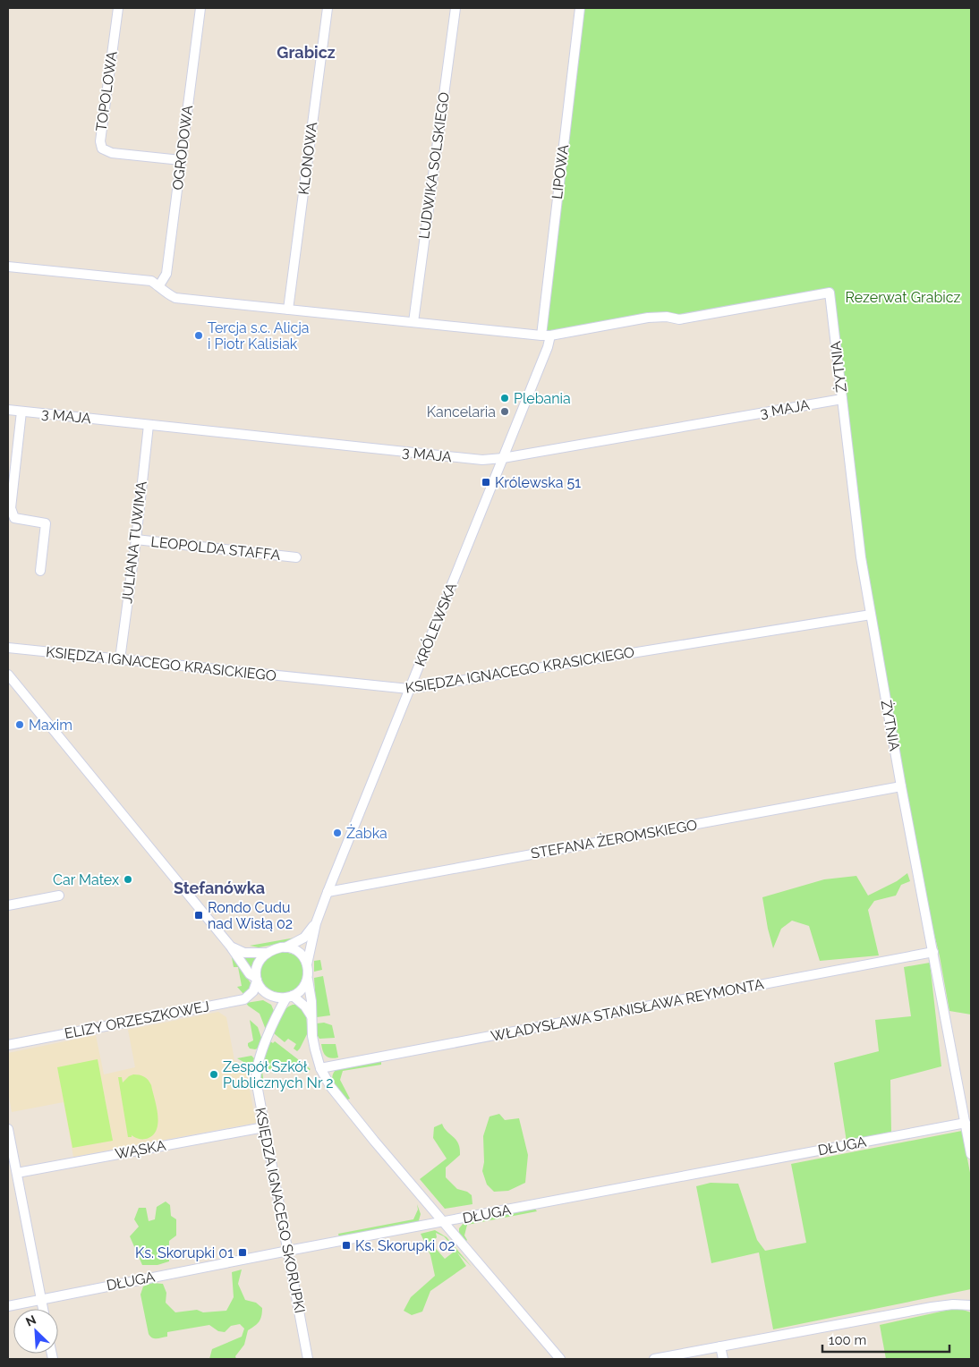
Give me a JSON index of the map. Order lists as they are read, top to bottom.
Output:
{
  "streets": {
    "street": [
      "TOPOLOWA",
      "OGRODOWA",
      "KLONOWA",
      "LUDWIKA SOLSKIEGO",
      "LIPOWA",
      "ŻYTNIA",
      "3 MAJA",
      "JULIANA TUWIMA",
      "LEOPOLDA STAFFA",
      "KRÓLEWSKA",
      "KSIĘDZA IGNACEGO KRASICKIEGO",
      "STEFANA ŻEROMSKIEGO",
      "WŁADYSŁAWA STANISŁAWA REYMONTA",
      "ELIZY ORZESZKOWEJ",
      "DŁUGA",
      "WĄSKA",
      "KSIĘDZA IGNACEGO SKORUPKI"
    ]
  },
  "crossings": [
    ["TOPOLOWA", "OGRODOWA"],
    ["LIPOWA", "ŻYTNIA"],
    ["LIPOWA", "KRÓLEWSKA"],
    ["ŻYTNIA", "3 MAJA"],
    ["ŻYTNIA", "KRÓLEWSKA"],
    ["ŻYTNIA", "KSIĘDZA IGNACEGO KRASICKIEGO"],
    ["ŻYTNIA", "STEFANA ŻEROMSKIEGO"],
    ["ŻYTNIA", "WŁADYSŁAWA STANISŁAWA REYMONTA"],
    ["ŻYTNIA", "DŁUGA"],
    ["3 MAJA", "JULIANA TUWIMA"],
    ["3 MAJA", "KRÓLEWSKA"],
    ["JULIANA TUWIMA", "LEOPOLDA STAFFA"],
    ["JULIANA TUWIMA", "KSIĘDZA IGNACEGO KRASICKIEGO"],
    ["KRÓLEWSKA", "KSIĘDZA IGNACEGO KRASICKIEGO"],
    ["KRÓLEWSKA", "STEFANA ŻEROMSKIEGO"],
    ["KRÓLEWSKA", "ELIZY ORZESZKOWEJ"],
    ["KRÓLEWSKA", "KSIĘDZA IGNACEGO SKORUPKI"],
    ["ELIZY ORZESZKOWEJ", "KSIĘDZA IGNACEGO SKORUPKI"],
    ["DŁUGA", "KSIĘDZA IGNACEGO SKORUPKI"],
    ["WĄSKA", "KSIĘDZA IGNACEGO SKORUPKI"]
  ],
  "districts": ["Grabicz", "Stefanówka"],
  "parks": ["Rezerwat Grabicz"],
  "places": {
    "other": [
      "Tercja s.c. Alicja i Piotr Kalisiak",
      "Plebania",
      "Kancelaria",
      "Maxim",
      "Żabka",
      "Car Matex",
      "Zespół Szkół Publicznych Nr 2"
    ],
    "transit": [
      "Królewska 51",
      "Rondo Cudu nad Wisłą 02",
      "Ks. Skorupki 02",
      "Ks. Skorupki 01"
    ]
  },
  "scale_bar": "100 m",
  "north": "top left"
}
